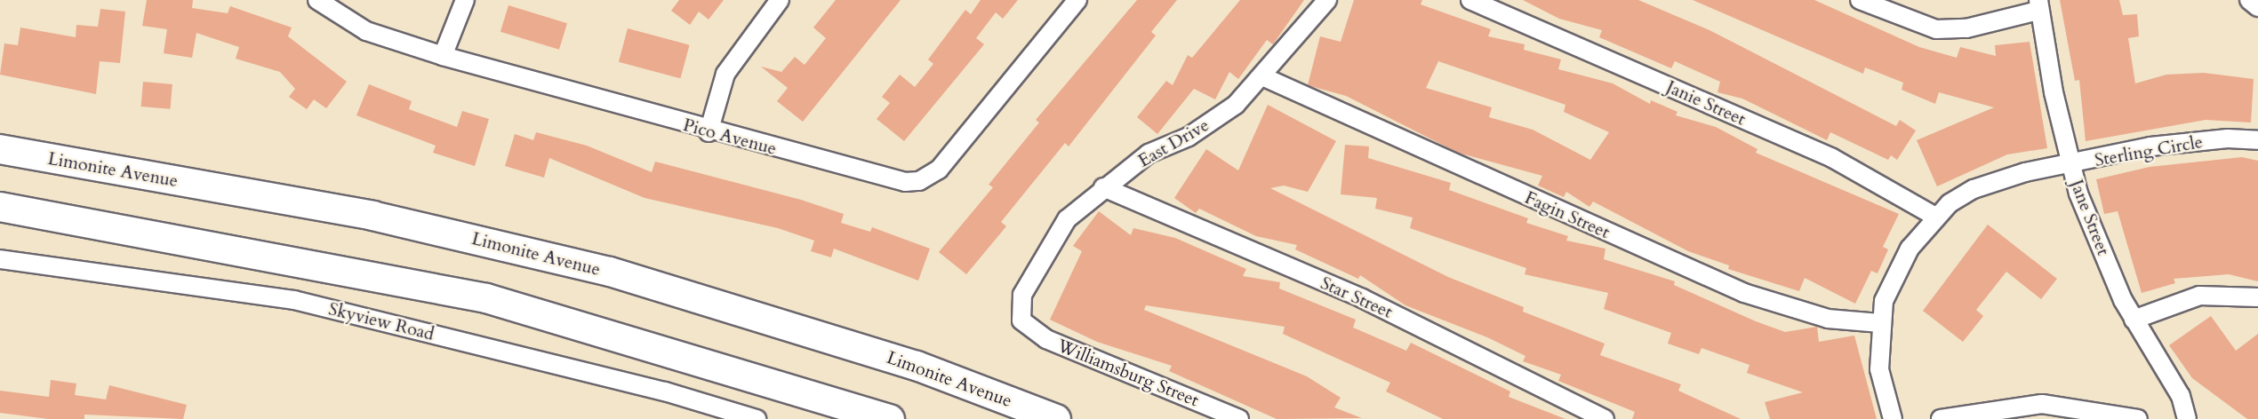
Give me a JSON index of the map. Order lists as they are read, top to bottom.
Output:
{
  "streets": {
    "main road": ["Limonite Avenue"],
    "street": [
      "Janie Street",
      "Pico Avenue",
      "East Drive",
      "Sterling Circle",
      "Fagin Street",
      "Jane Street",
      "Star Street",
      "Skyview Road",
      "Williamsburg Street"
    ]
  },
  "crossings": [
    ["Janie Street", "Sterling Circle"],
    ["East Drive", "Fagin Street"],
    ["East Drive", "Star Street"],
    ["East Drive", "Williamsburg Street"],
    ["Sterling Circle", "Fagin Street"],
    ["Sterling Circle", "Jane Street"]
  ]
}
